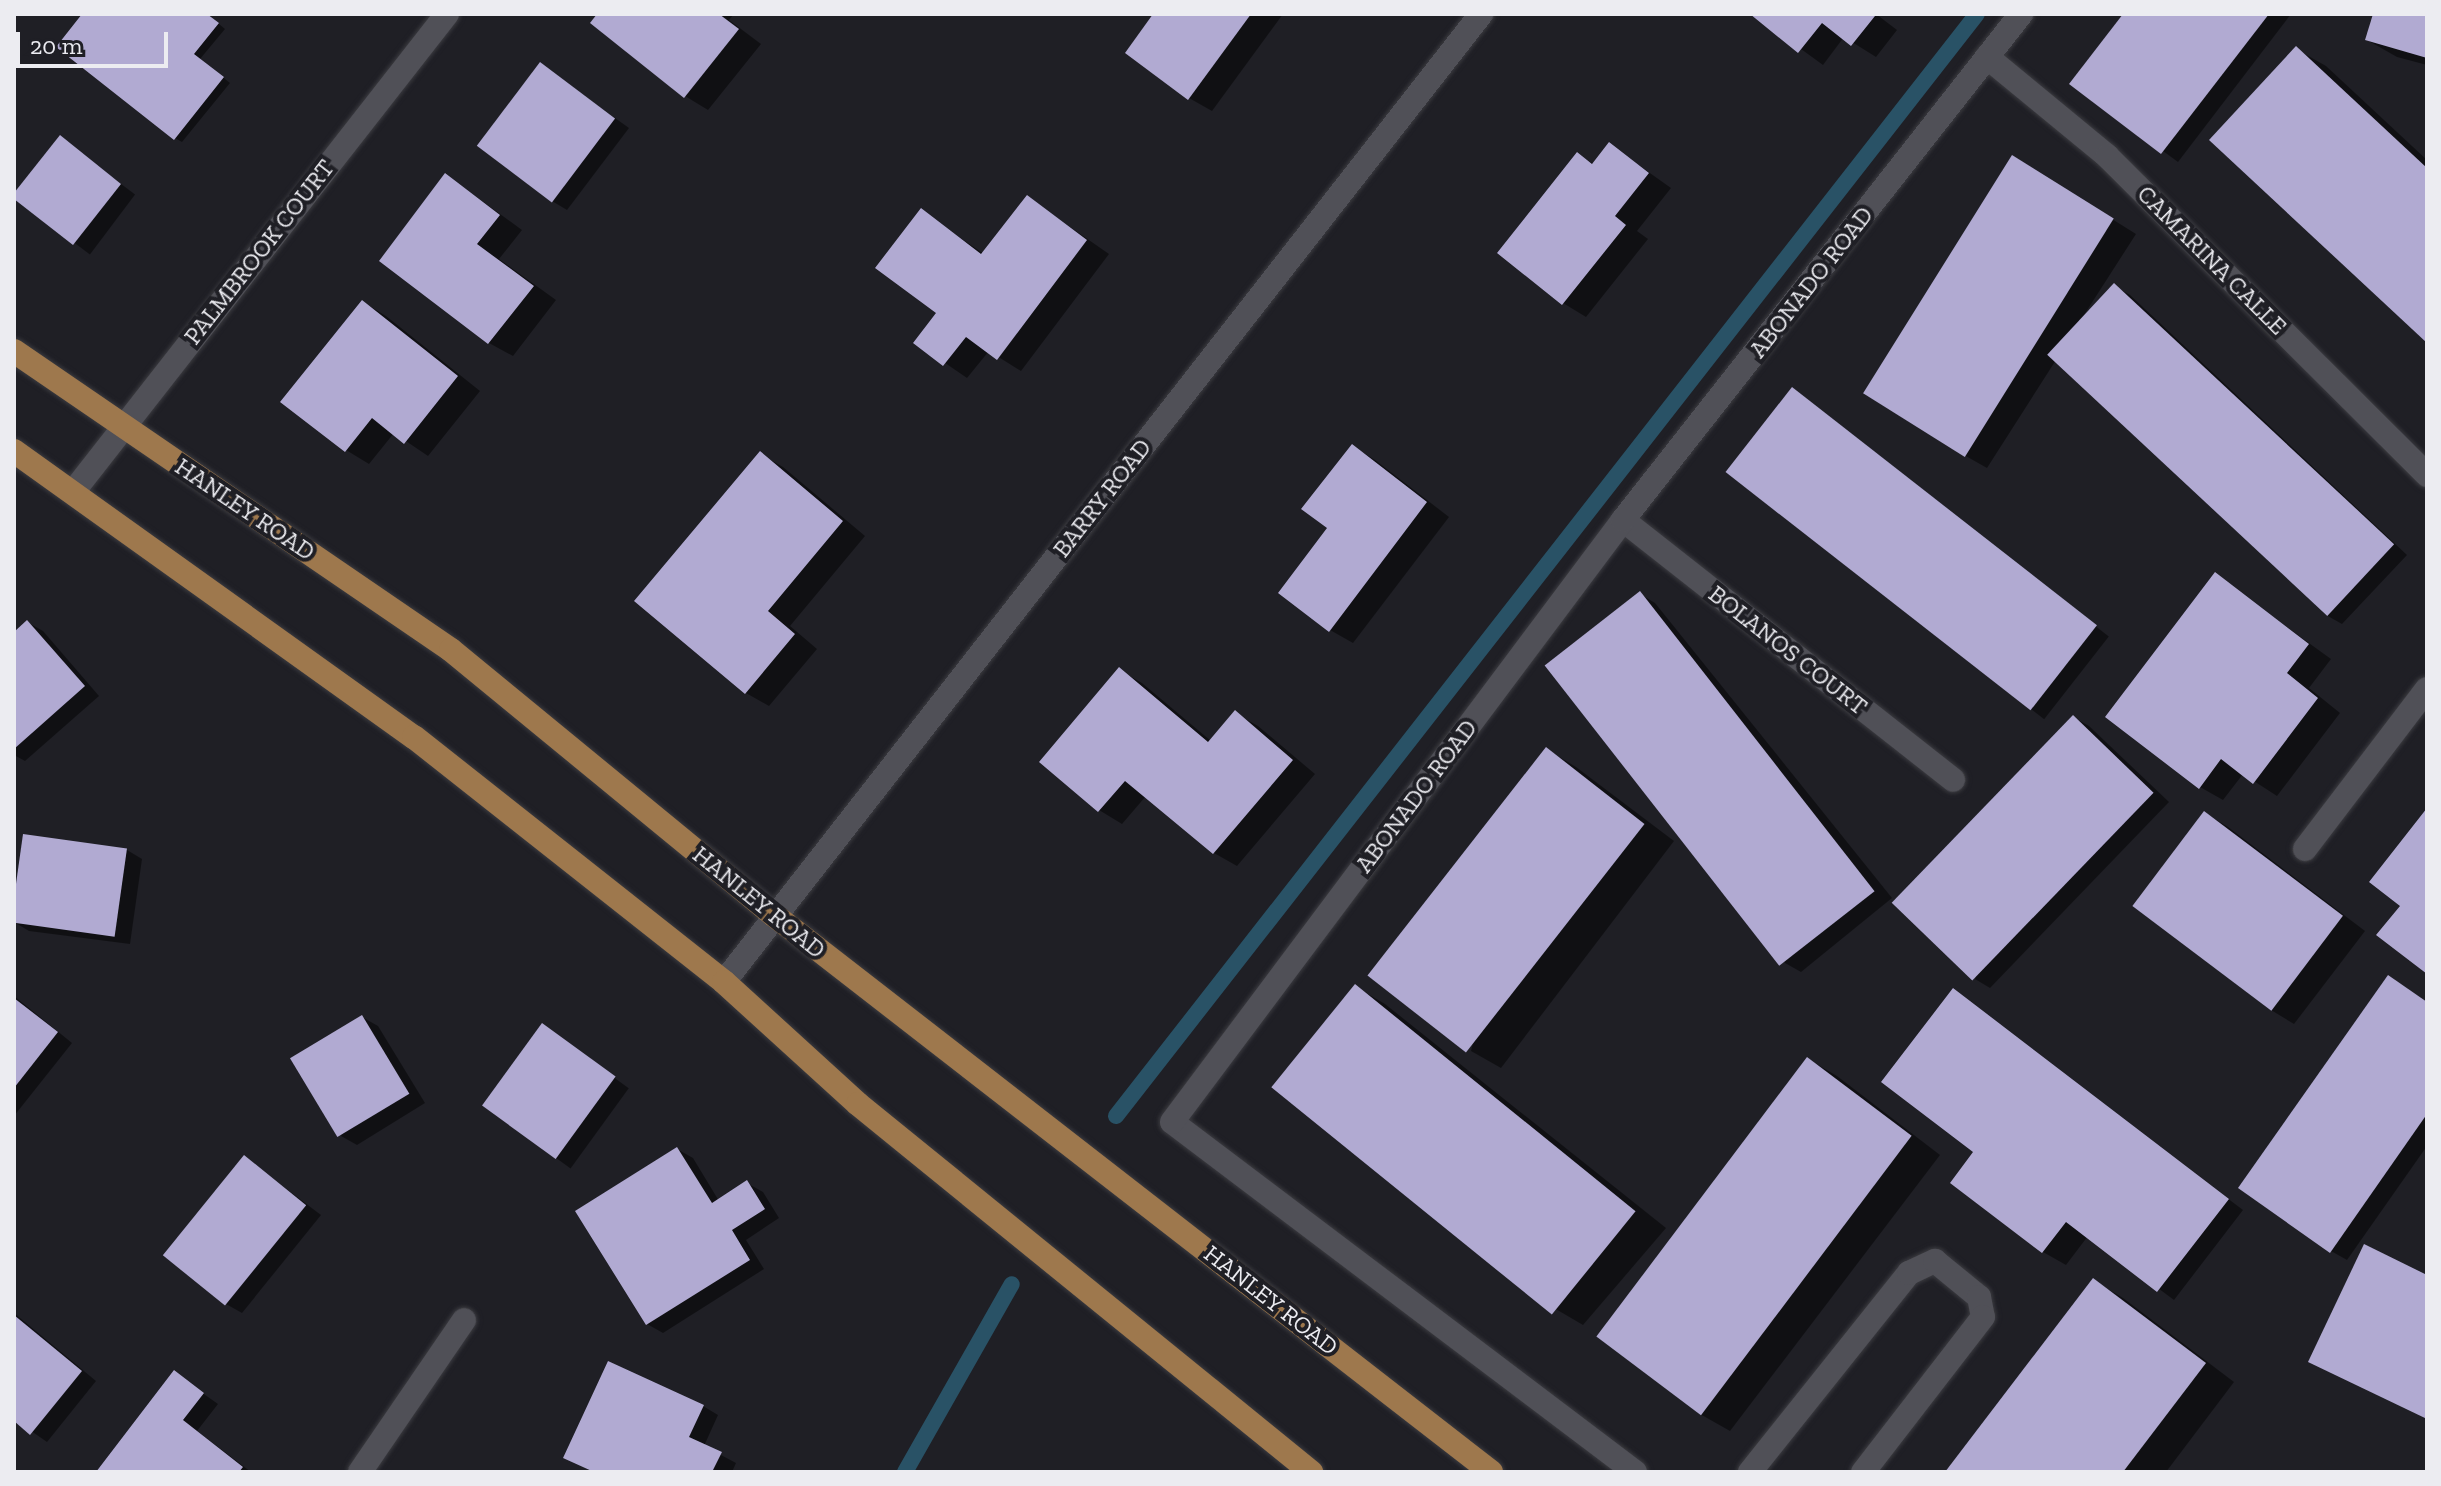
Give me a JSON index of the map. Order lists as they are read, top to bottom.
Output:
{
  "streets": {
    "main road": ["HANLEY ROAD"],
    "street": [
      "PALMBROOK COURT",
      "CAMARINA CALLE",
      "ABONADO ROAD",
      "BARRY ROAD",
      "BOLANOS COURT"
    ]
  },
  "crossings": [
    ["PALMBROOK COURT", "HANLEY ROAD"],
    ["CAMARINA CALLE", "ABONADO ROAD"],
    ["ABONADO ROAD", "BOLANOS COURT"],
    ["BARRY ROAD", "HANLEY ROAD"]
  ],
  "scale_bar": "20 m"
}
